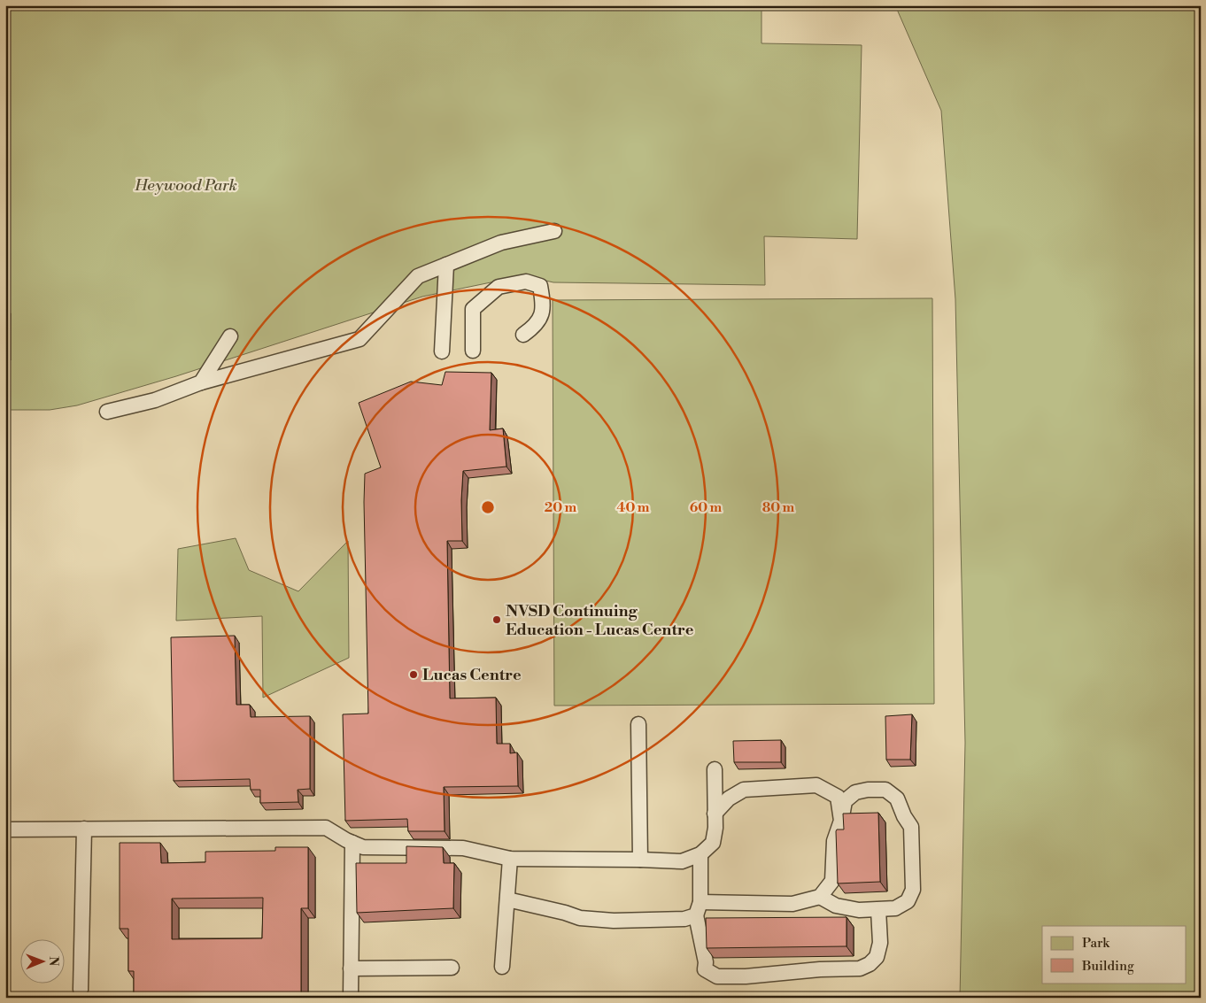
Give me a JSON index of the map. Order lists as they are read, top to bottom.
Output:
{
  "parks": ["Heywood Park"],
  "places": ["NVSD Continuing Education - Lucas Centre", "Lucas Centre"],
  "legend": ["Park", "Building"],
  "north": "right",
  "rings": [
    "20 m",
    "40 m",
    "60 m",
    "80 m"
  ]
}
